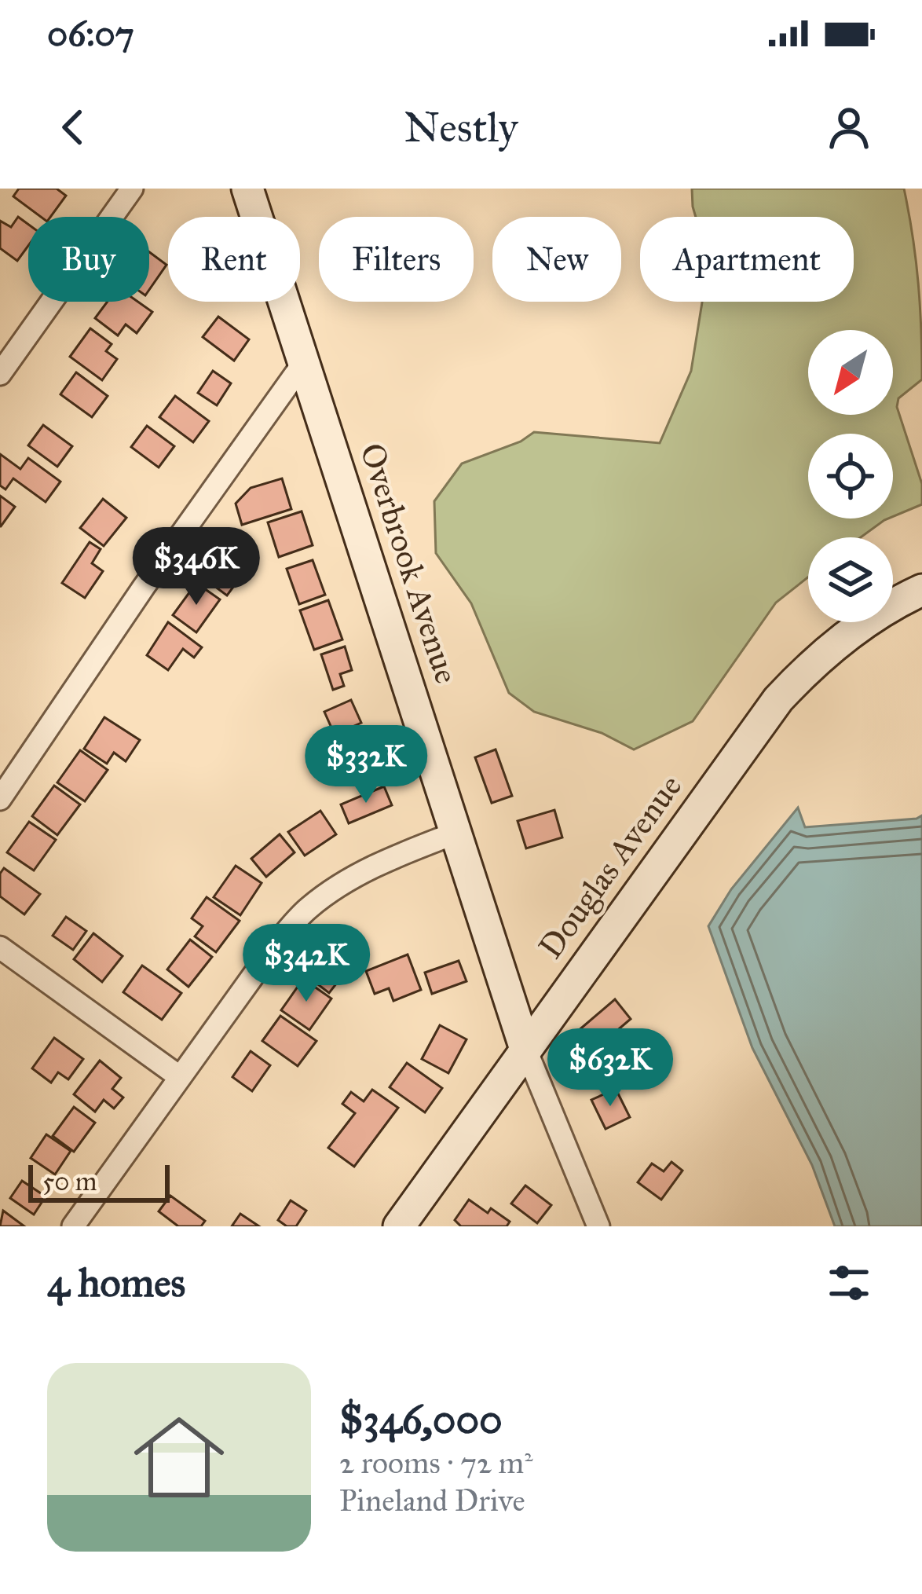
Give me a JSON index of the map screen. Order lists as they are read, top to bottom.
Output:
{
  "streets": {
    "street": ["Overbrook Avenue", "Douglas Avenue"]
  },
  "crossings": [
    ["Overbrook Avenue", "Douglas Avenue"]
  ],
  "scale_bar": "50 m",
  "north": "bottom left",
  "page": {
    "status": "06:07",
    "header": "Nestly",
    "chip": [
      "Buy",
      "Rent",
      "Filters",
      "New",
      "Apartment"
    ],
    "price": [
      "$346K",
      "$332K",
      "$342K",
      "$632K"
    ],
    "scale": "50 m",
    "heading": "4 homes",
    "list": [
      {
        "name": "$346,000",
        "note": "2 rooms · 72 m² · Pineland Drive"
      }
    ]
  }
}
